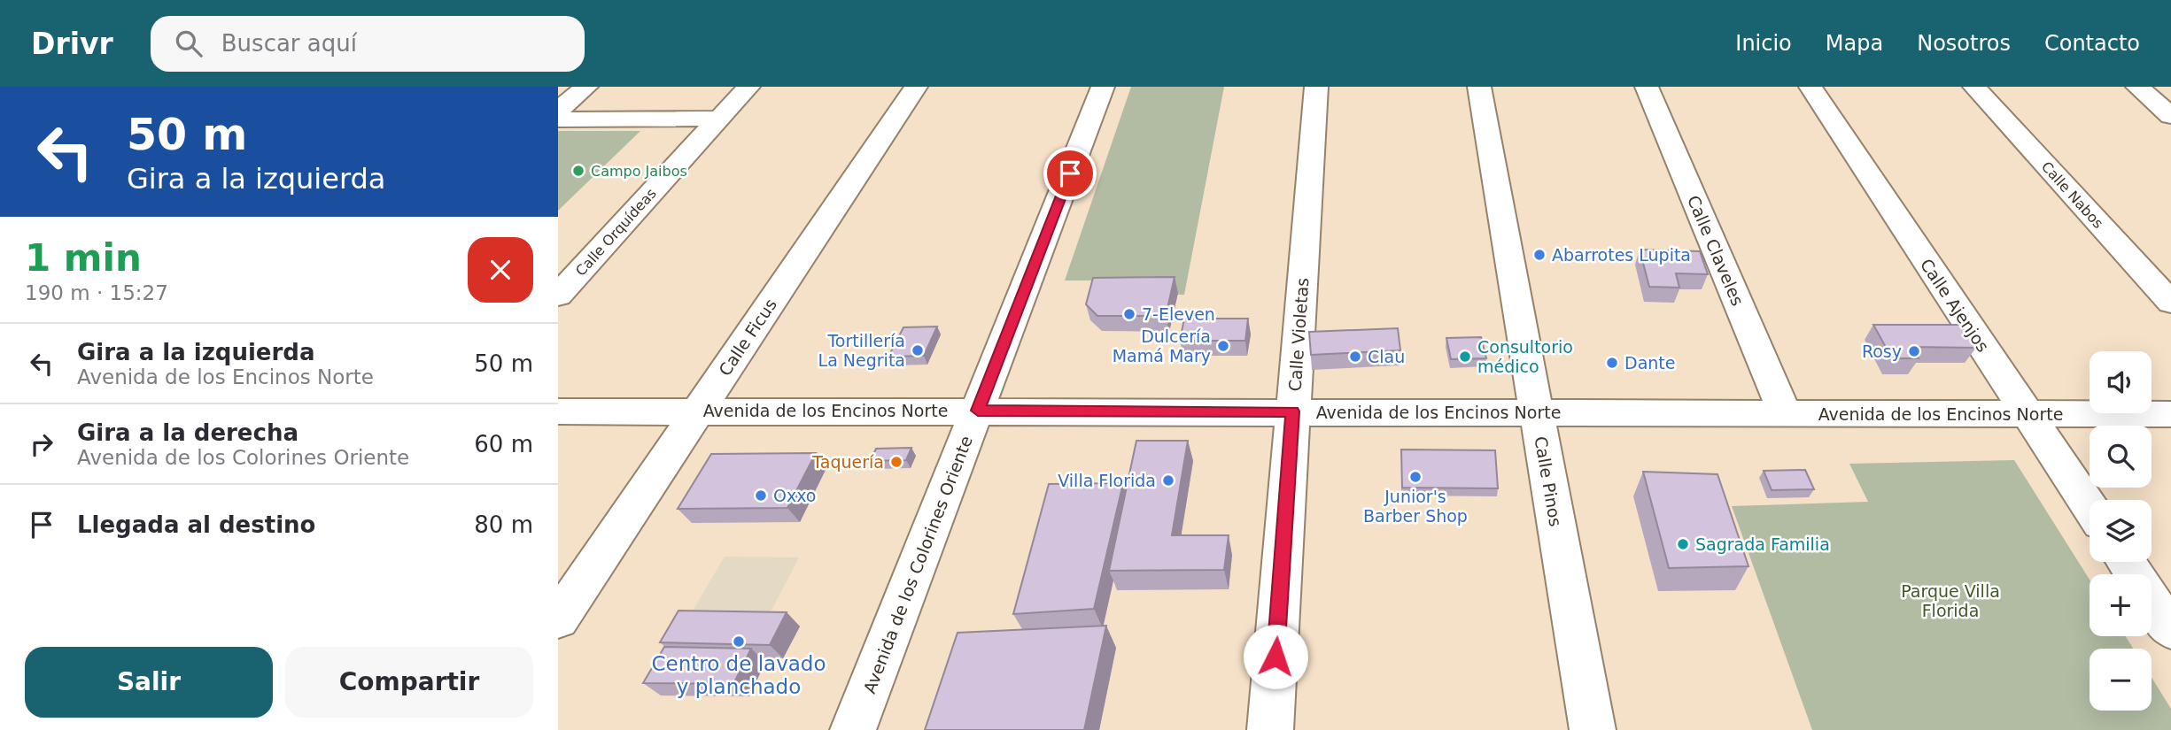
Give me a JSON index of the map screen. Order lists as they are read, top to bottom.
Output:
{
  "streets": {
    "street": [
      "Calle Nabos",
      "Calle Orquídeas",
      "Calle Claveles",
      "Calle Ajenjos",
      "Calle Violetas",
      "Calle Ficus",
      "Avenida de los Encinos Norte",
      "Calle Pinos",
      "Avenida de los Colorines Oriente"
    ]
  },
  "crossings": [
    ["Calle Claveles", "Avenida de los Encinos Norte"],
    ["Calle Ajenjos", "Avenida de los Encinos Norte"],
    ["Calle Violetas", "Avenida de los Encinos Norte"],
    ["Calle Ficus", "Avenida de los Encinos Norte"],
    ["Avenida de los Encinos Norte", "Calle Pinos"],
    ["Avenida de los Encinos Norte", "Avenida de los Colorines Oriente"]
  ],
  "parks": ["Parque Villa Florida"],
  "places": [
    "Campo Jaibos",
    "Abarrotes Lupita",
    "7-Eleven",
    "Dulcería Mamá Mary",
    "Tortillería La Negrita",
    "Rosy",
    "Clau",
    "Consultorio médico",
    "Dante",
    "Taquería",
    "Junior's Barber Shop",
    "Villa Florida",
    "Oxxo",
    "Sagrada Familia",
    "Centro de lavado y planchado"
  ],
  "page": {
    "header": "Drivr",
    "search": "Buscar aquí",
    "nav": [
      "Inicio",
      "Mapa",
      "Nosotros",
      "Contacto"
    ],
    "turn": ["50 m", "Gira a la izquierda"],
    "heading": ["1 min", "190 m · 15:27"],
    "list": [
      {
        "name": "Gira a la izquierda",
        "note": "Avenida de los Encinos Norte",
        "value": "50 m"
      },
      {
        "name": "Gira a la derecha",
        "note": "Avenida de los Colorines Oriente",
        "value": "60 m"
      },
      {
        "name": "Llegada al destino",
        "value": "80 m"
      }
    ],
    "map_buttons": ["+", "−"],
    "buttons": ["Salir", "Compartir"]
  }
}
